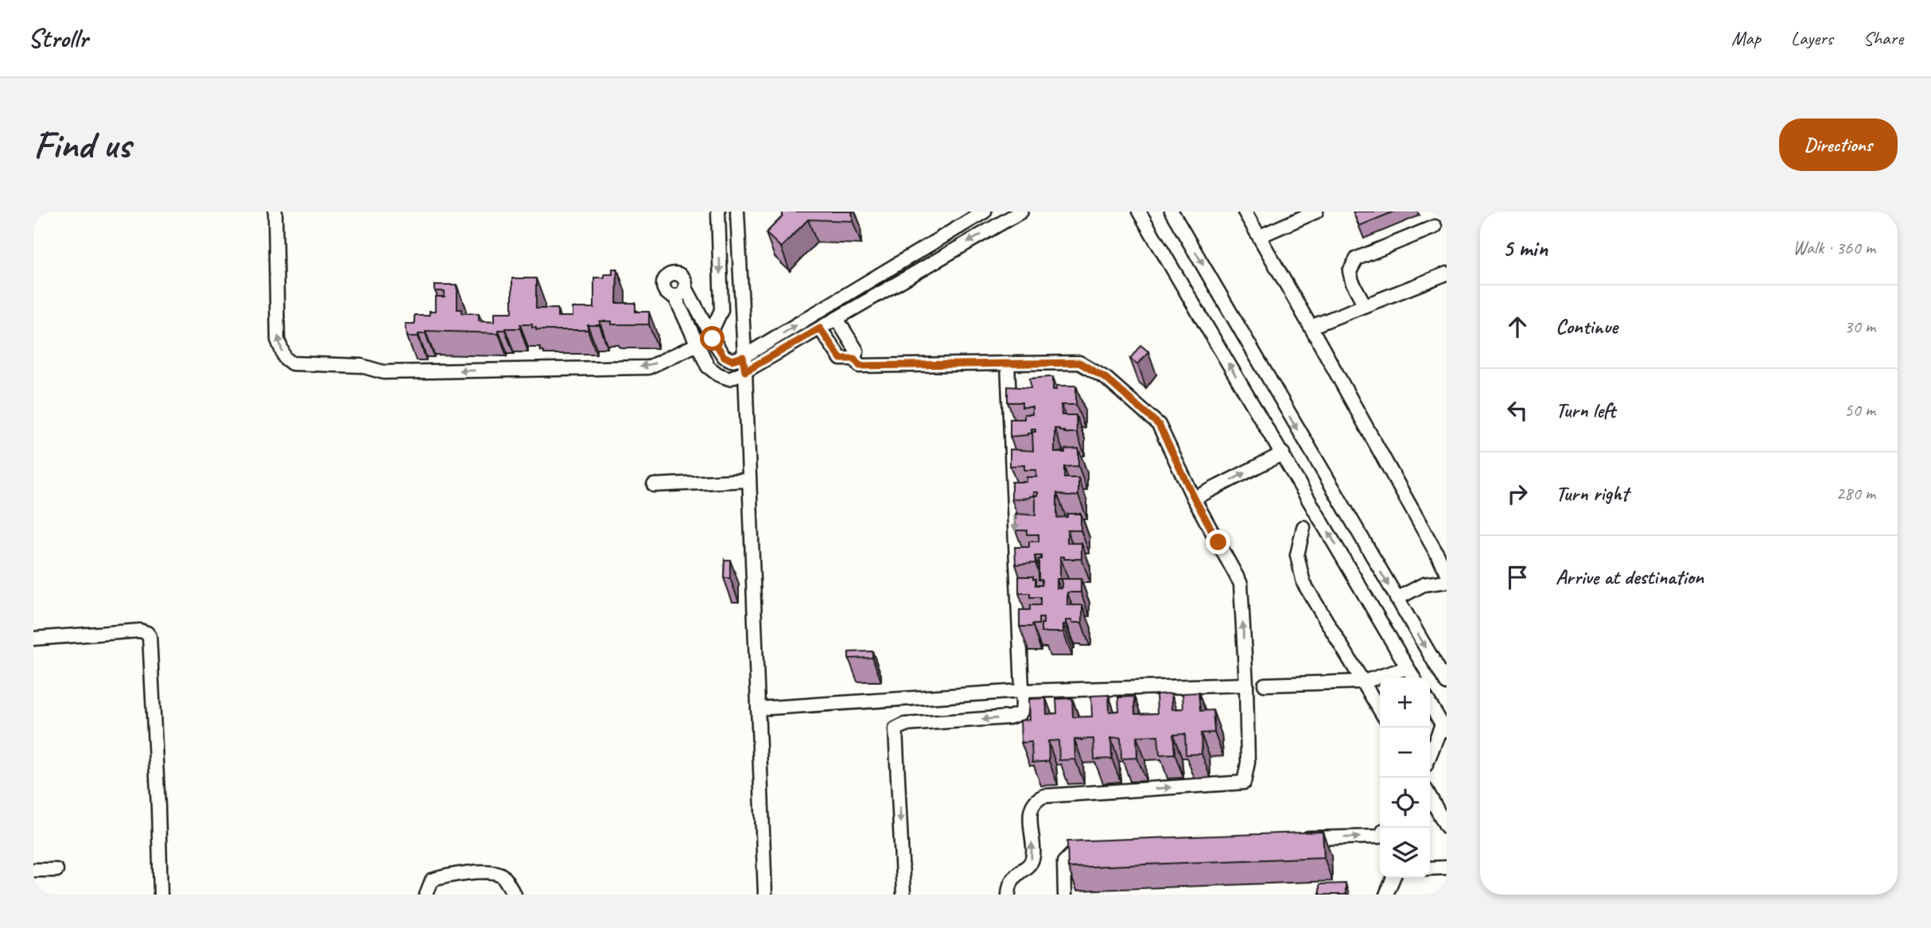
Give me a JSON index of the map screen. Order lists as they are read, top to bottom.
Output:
{
  "page": {
    "header": "Strollr",
    "nav": ["Map", "Layers", "Share"],
    "buttons": "Directions",
    "title": "Find us",
    "heading": ["5 min", "Walk · 360 m"],
    "list": [
      ["Continue", "30 m"],
      ["Turn left", "50 m"],
      ["Turn right", "280 m"],
      "Arrive at destination"
    ],
    "map_buttons": ["+", "−"]
  }
}
